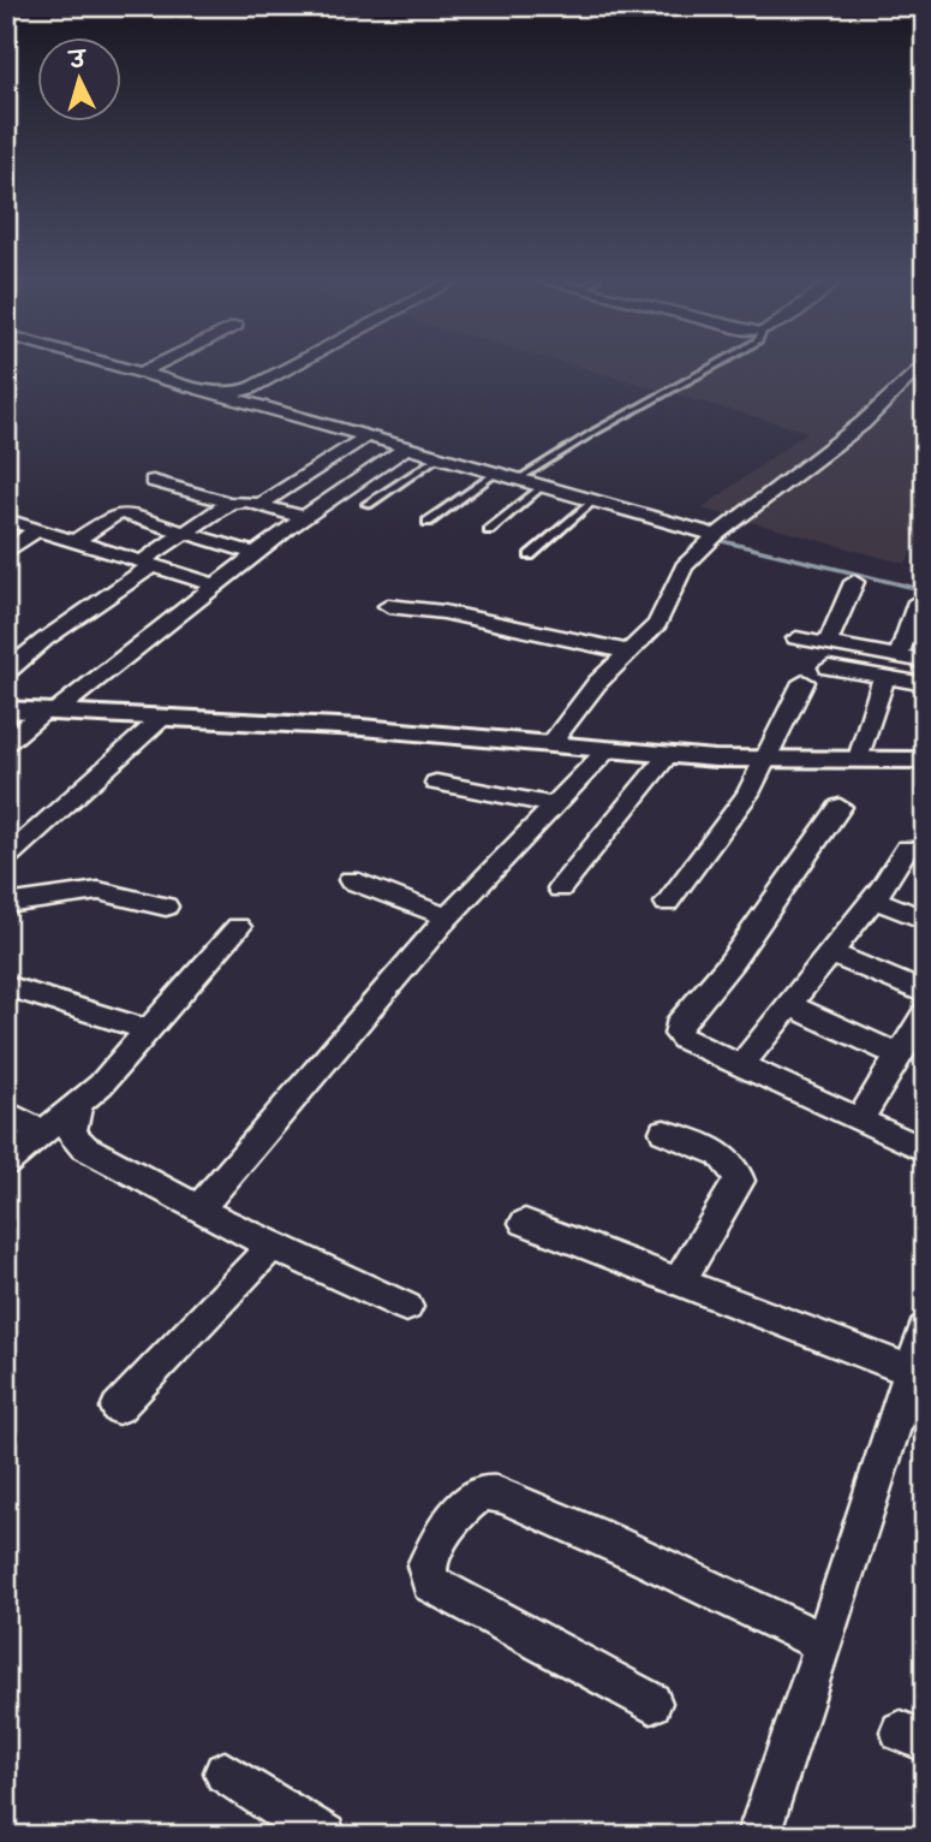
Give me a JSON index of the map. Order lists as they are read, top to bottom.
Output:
{
  "north": "top"
}
